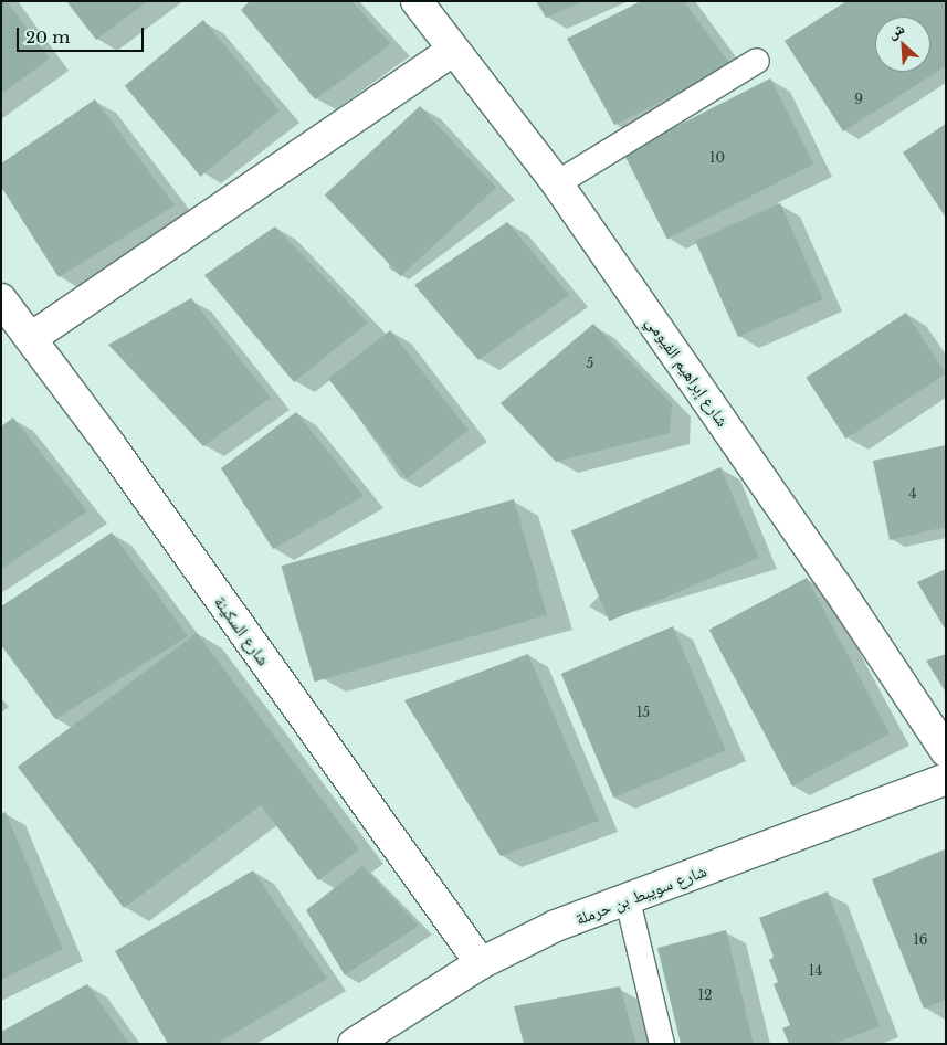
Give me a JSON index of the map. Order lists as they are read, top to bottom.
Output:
{
  "streets": {
    "street": ["شارع إبراهيم الفيومي", "شارع السكينة", "شارع سويبط بن حرملة"]
  },
  "crossings": [
    ["شارع السكينة", "شارع سويبط بن حرملة"]
  ],
  "house_numbers": [
    "9",
    "10",
    "5",
    "4",
    "15",
    "16",
    "14",
    "12"
  ],
  "scale_bar": "20 m",
  "north": "top left"
}
